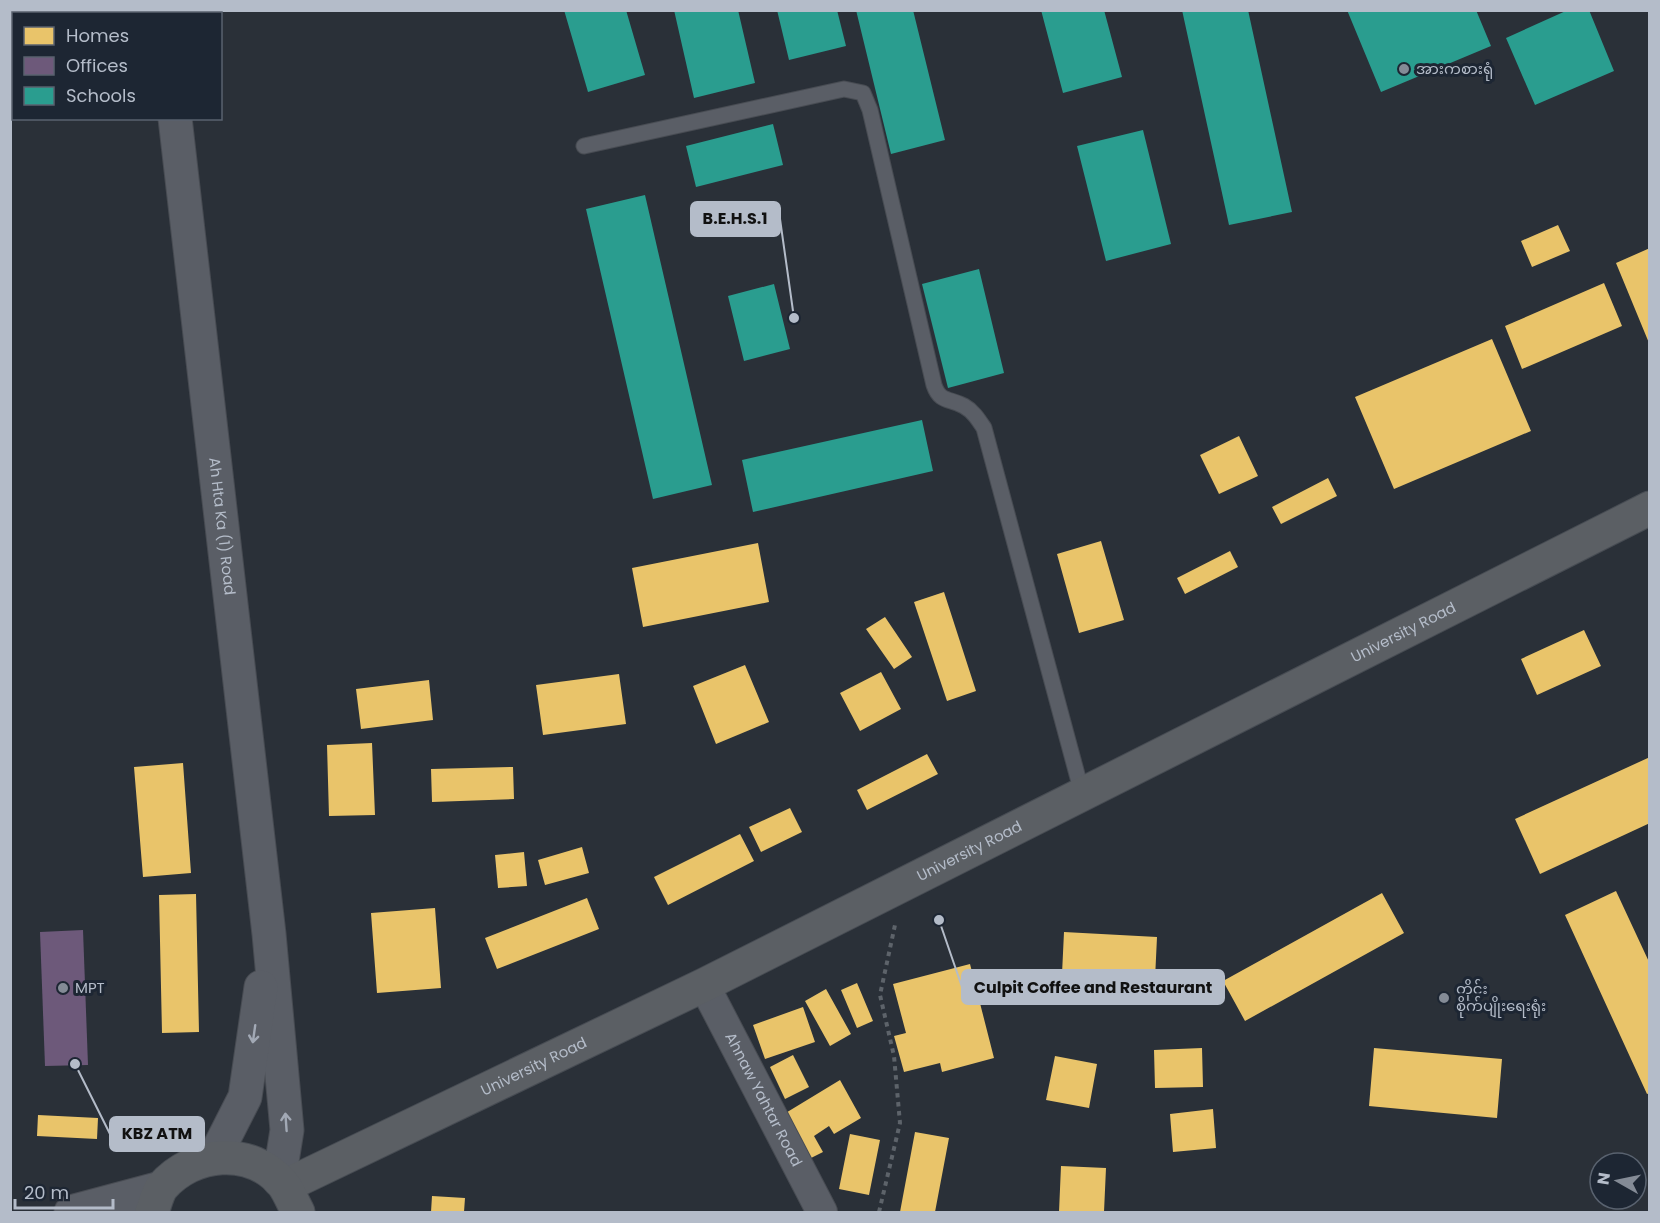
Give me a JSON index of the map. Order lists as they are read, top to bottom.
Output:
{
  "streets": {
    "highway": ["University Road"],
    "street": ["Ah Hta Ka (1) Road", "Ahnaw Yahtar Road"]
  },
  "crossings": [
    ["University Road", "Ahnaw Yahtar Road"]
  ],
  "places": [
    "အားကစားရုံ",
    "B.E.H.S.1",
    "Culpit Coffee and Restaurant",
    "MPT",
    "တိုင်း စိုက်ပျိုးရေးရုံး",
    "KBZ ATM"
  ],
  "legend": ["Homes", "Offices", "Schools"],
  "scale_bar": "20 m",
  "north": "left"
}
